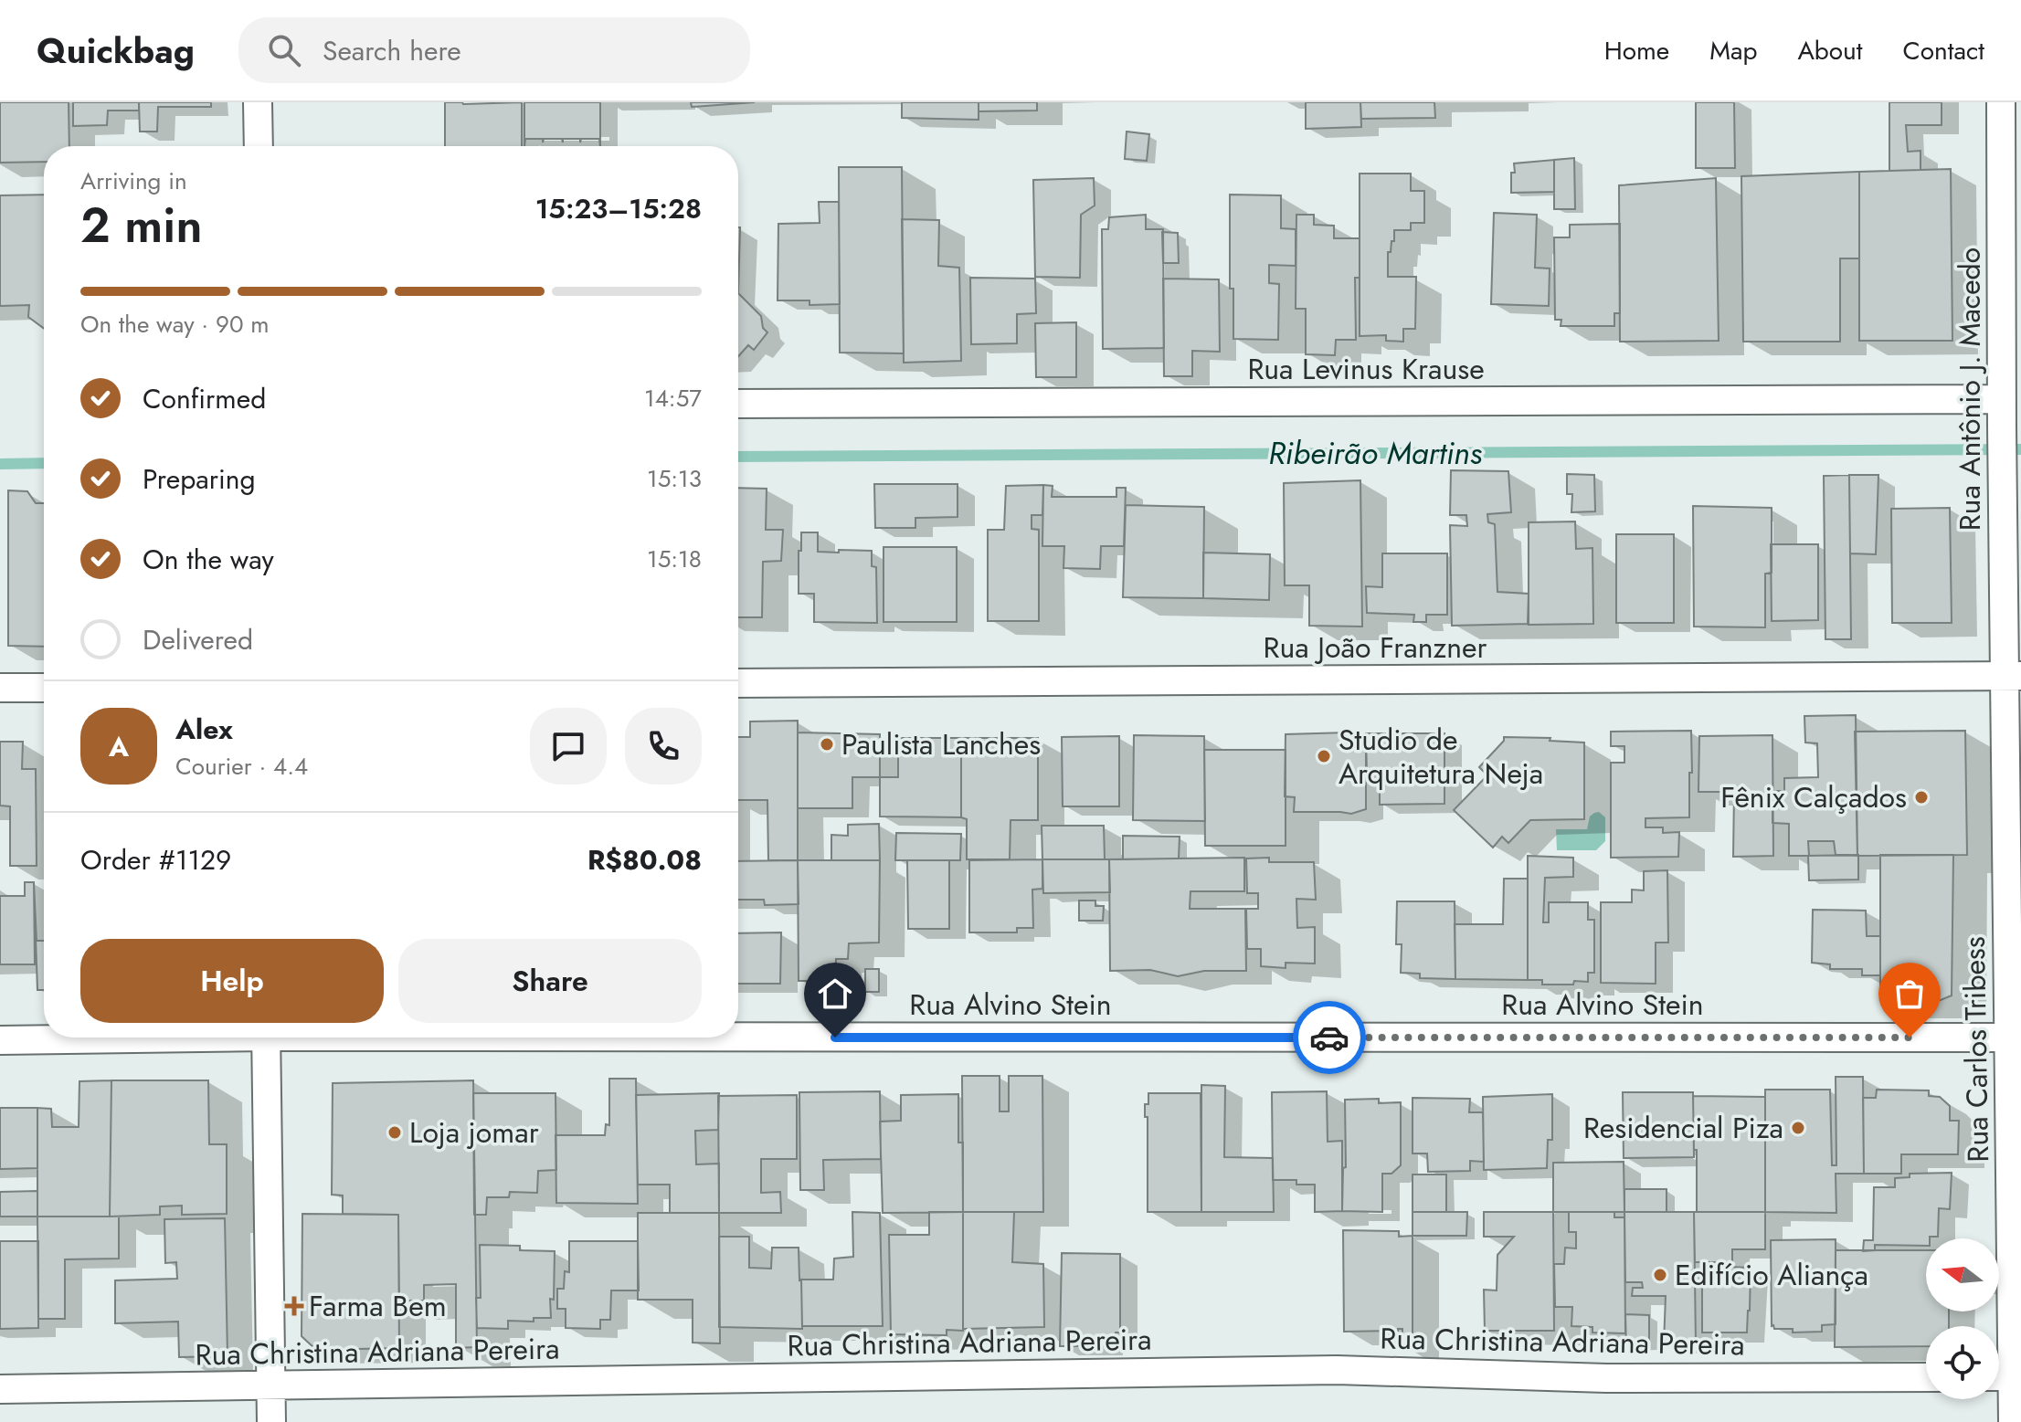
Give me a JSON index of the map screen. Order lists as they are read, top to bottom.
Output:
{
  "streets": {
    "street": [
      "Rua Levinus Krause",
      "Rua Antônio J. Macedo",
      "Rua João Franzner",
      "Rua Alvino Stein",
      "Rua Carlos Tribess",
      "Rua Christina Adriana Pereira"
    ]
  },
  "crossings": [
    ["Rua Levinus Krause", "Rua Antônio J. Macedo"],
    ["Rua Antônio J. Macedo", "Rua João Franzner"],
    ["Rua Antônio J. Macedo", "Rua Carlos Tribess"],
    ["Rua João Franzner", "Rua Carlos Tribess"],
    ["Rua Alvino Stein", "Rua Carlos Tribess"]
  ],
  "water": ["Ribeirão Martins"],
  "places": {
    "other": [
      "Paulista Lanches",
      "Studio de Arquitetura Neja",
      "Fênix Calçados",
      "Residencial Piza",
      "Loja jomar",
      "Edifício Aliança"
    ],
    "health": ["Farma Bem"]
  },
  "north": "left",
  "page": {
    "header": "Quickbag",
    "search": "Search here",
    "nav": [
      "Home",
      "Map",
      "About",
      "Contact"
    ],
    "heading": ["2 min", "Arriving in", "15:23–15:28"],
    "panel": [
      "Alex",
      "Courier · 4.4",
      "Order #1129",
      "R$80.08"
    ],
    "bar": "On the way · 90 m",
    "list": [
      ["Confirmed", "14:57"],
      ["Preparing", "15:13"],
      ["On the way", "15:18"],
      "Delivered"
    ],
    "round": "A",
    "buttons": ["Help", "Share"]
  }
}
